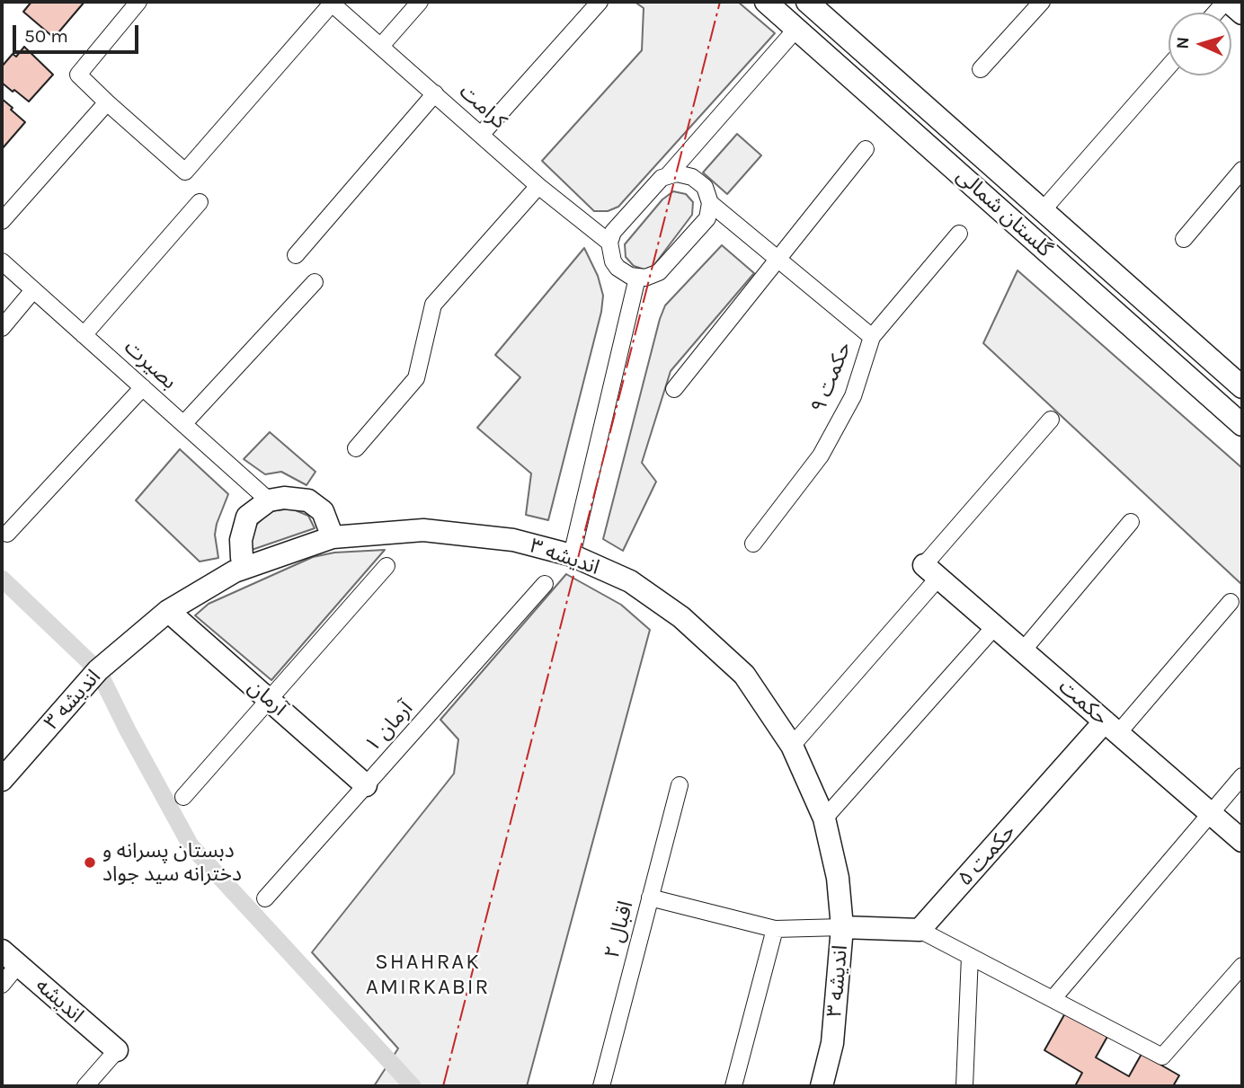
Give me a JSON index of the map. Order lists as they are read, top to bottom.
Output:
{
  "streets": {
    "street": [
      "کرامت",
      "گلستان شمالی",
      "بصیرت",
      "حکمت ۹",
      "اندیشه ۳",
      "آرمان",
      "حکمت",
      "آرمان ۱",
      "حکمت ۵",
      "اقبال ۲",
      "اندیشه"
    ]
  },
  "crossings": [
    ["اندیشه ۳", "آرمان"],
    ["آرمان", "آرمان ۱"],
    ["حکمت", "حکمت ۵"]
  ],
  "districts": ["SHAHRAK AMIRKABIR"],
  "places": ["دبستان پسرانه و دخترانه سید جواد"],
  "scale_bar": "50 m",
  "north": "left"
}
